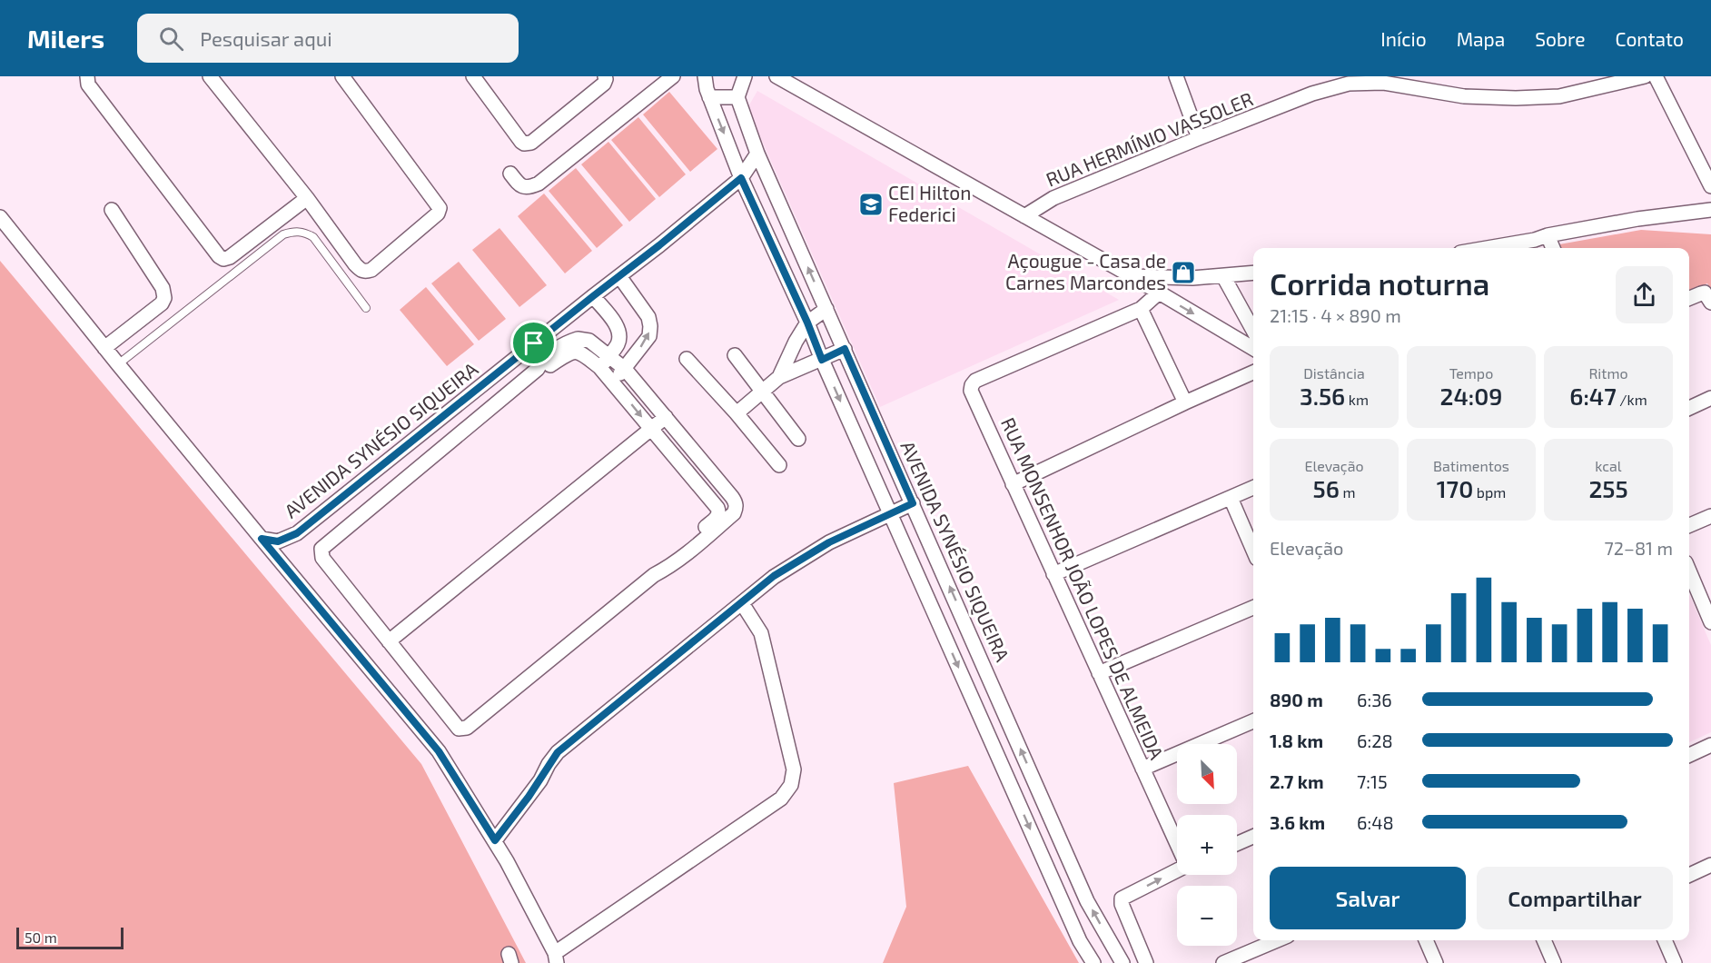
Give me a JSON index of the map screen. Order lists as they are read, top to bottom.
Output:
{
  "streets": {
    "street": ["RUA HERMÍNIO VASSOLER", "AVENIDA SYNÉSIO SIQUEIRA", "RUA MONSENHOR JOÃO LOPES DE ALMEIDA"]
  },
  "places": {
    "school or university": ["CEI Hilton Federici"],
    "shop": ["Açougue - Casa de Carnes Marcondes"]
  },
  "scale_bar": "50 m",
  "north": "bottom right",
  "page": {
    "header": "Milers",
    "search": "Pesquisar aqui",
    "nav": [
      "Início",
      "Mapa",
      "Sobre",
      "Contato"
    ],
    "heading": ["Corrida noturna", "21:15 · 4 × 890 m"],
    "stats": [
      ["Distância", "3.56 km"],
      ["Tempo", "24:09"],
      ["Ritmo", "6:47 /km"],
      ["Elevação", "56 m"],
      ["Batimentos", "170 bpm"],
      ["kcal", "255"]
    ],
    "chart": ["Elevação", "72–81 m"],
    "list": [
      {
        "name": "890 m",
        "note": "6:36"
      },
      {
        "name": "1.8 km",
        "note": "6:28"
      },
      {
        "name": "2.7 km",
        "note": "7:15"
      },
      {
        "name": "3.6 km",
        "note": "6:48"
      }
    ],
    "map_buttons": ["+", "−"],
    "buttons": ["Salvar", "Compartilhar"],
    "scale": "50 m"
  }
}
